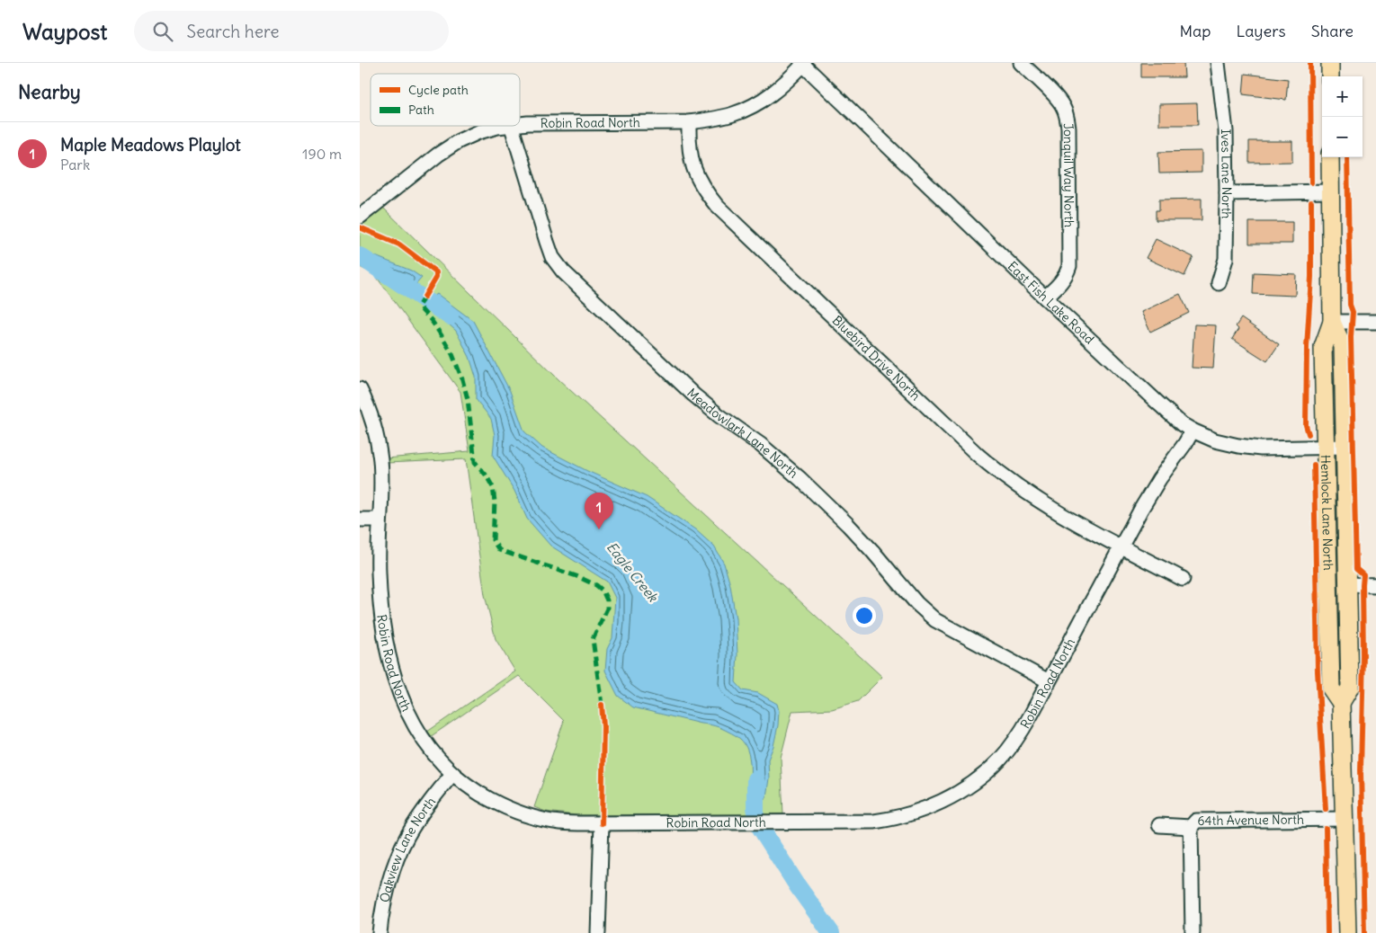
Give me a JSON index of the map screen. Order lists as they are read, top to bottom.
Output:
{
  "streets": {
    "main road": ["Hemlock Lane North"],
    "street": [
      "Robin Road North",
      "Ives Lane North",
      "Jonquil Way North",
      "East Fish Lake Road",
      "Bluebird Drive North",
      "Meadowlark Lane North",
      "64th Avenue North",
      "Oakview Lane North"
    ]
  },
  "crossings": [
    ["Robin Road North", "East Fish Lake Road"],
    ["Robin Road North", "Bluebird Drive North"],
    ["Robin Road North", "Meadowlark Lane North"],
    ["Robin Road North", "Oakview Lane North"],
    ["Jonquil Way North", "East Fish Lake Road"],
    ["East Fish Lake Road", "Hemlock Lane North"],
    ["Hemlock Lane North", "64th Avenue North"]
  ],
  "water": ["Eagle Creek"],
  "legend": ["Cycle path", "Path"],
  "page": {
    "header": "Waypost",
    "search": "Search here",
    "nav": ["Map", "Layers", "Share"],
    "heading": "Nearby",
    "map_buttons": ["+", "−"],
    "list": [
      {
        "mark": "1",
        "name": "Maple Meadows Playlot",
        "note": "Park",
        "value": "190 m"
      }
    ],
    "pins": "1"
  }
}
